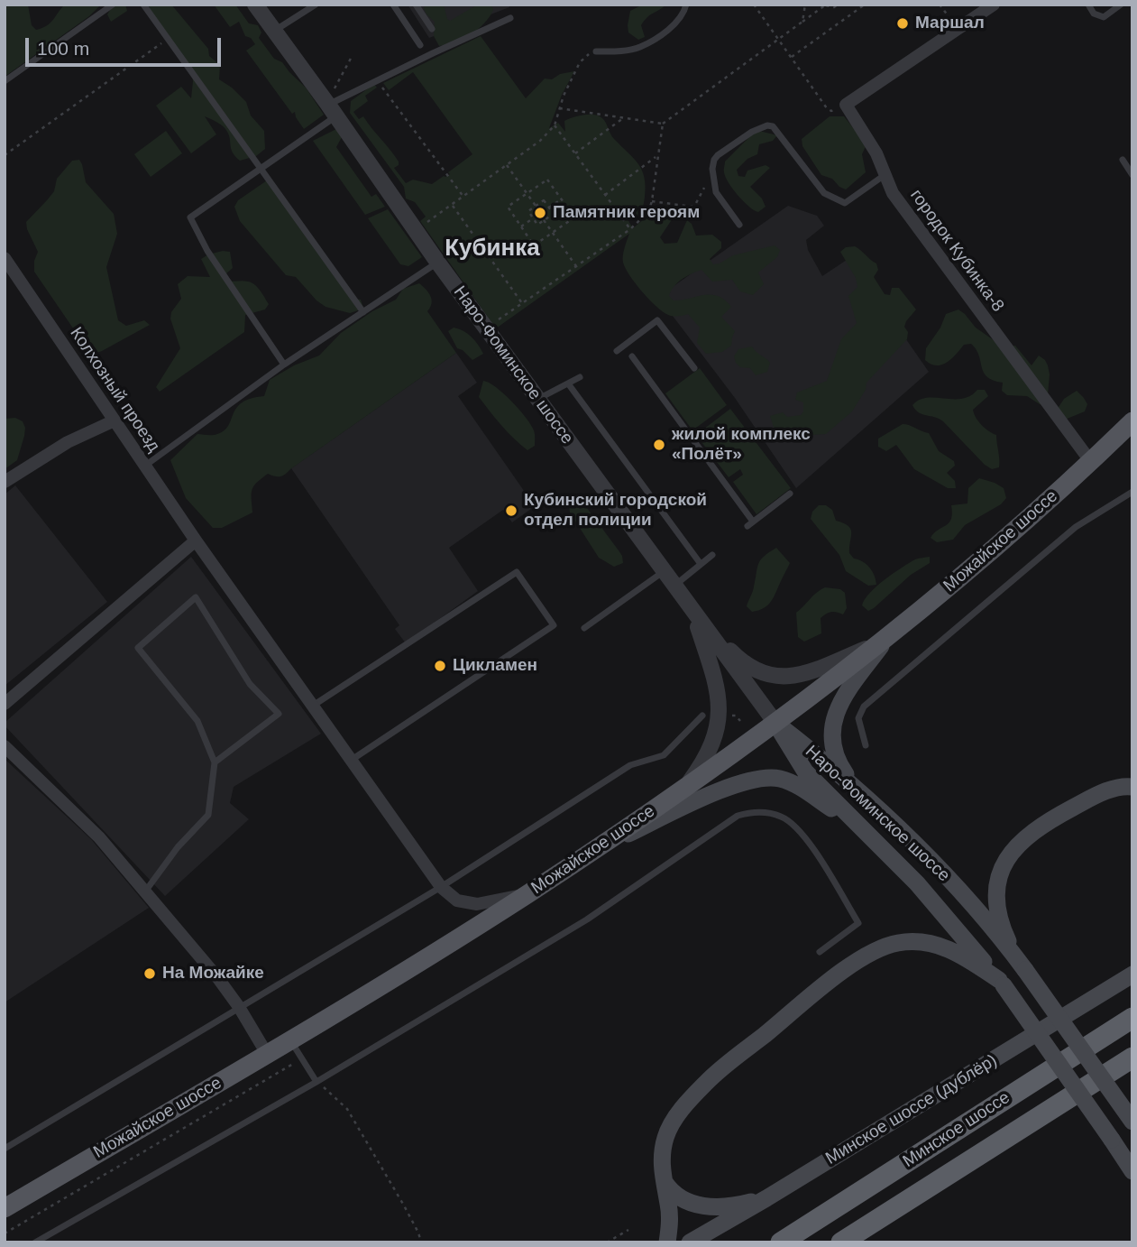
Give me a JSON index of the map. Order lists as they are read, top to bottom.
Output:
{
  "streets": {
    "highway": ["Минское шоссе"],
    "main road": ["Наро-Фоминское шоссе", "Можайское шоссе", "Минское шоссе (дублёр)"],
    "street": ["городок Кубинка-8", "Колхозный проезд"]
  },
  "crossings": [
    ["городок Кубинка-8", "Можайское шоссе"],
    ["Наро-Фоминское шоссе", "Можайское шоссе"]
  ],
  "districts": ["Кубинка"],
  "places": [
    "Маршал",
    "Памятник героям",
    "жилой комплекс «Полёт»",
    "Кубинский городской отдел полиции",
    "Цикламен",
    "На Можайке"
  ],
  "scale_bar": "100 m"
}
